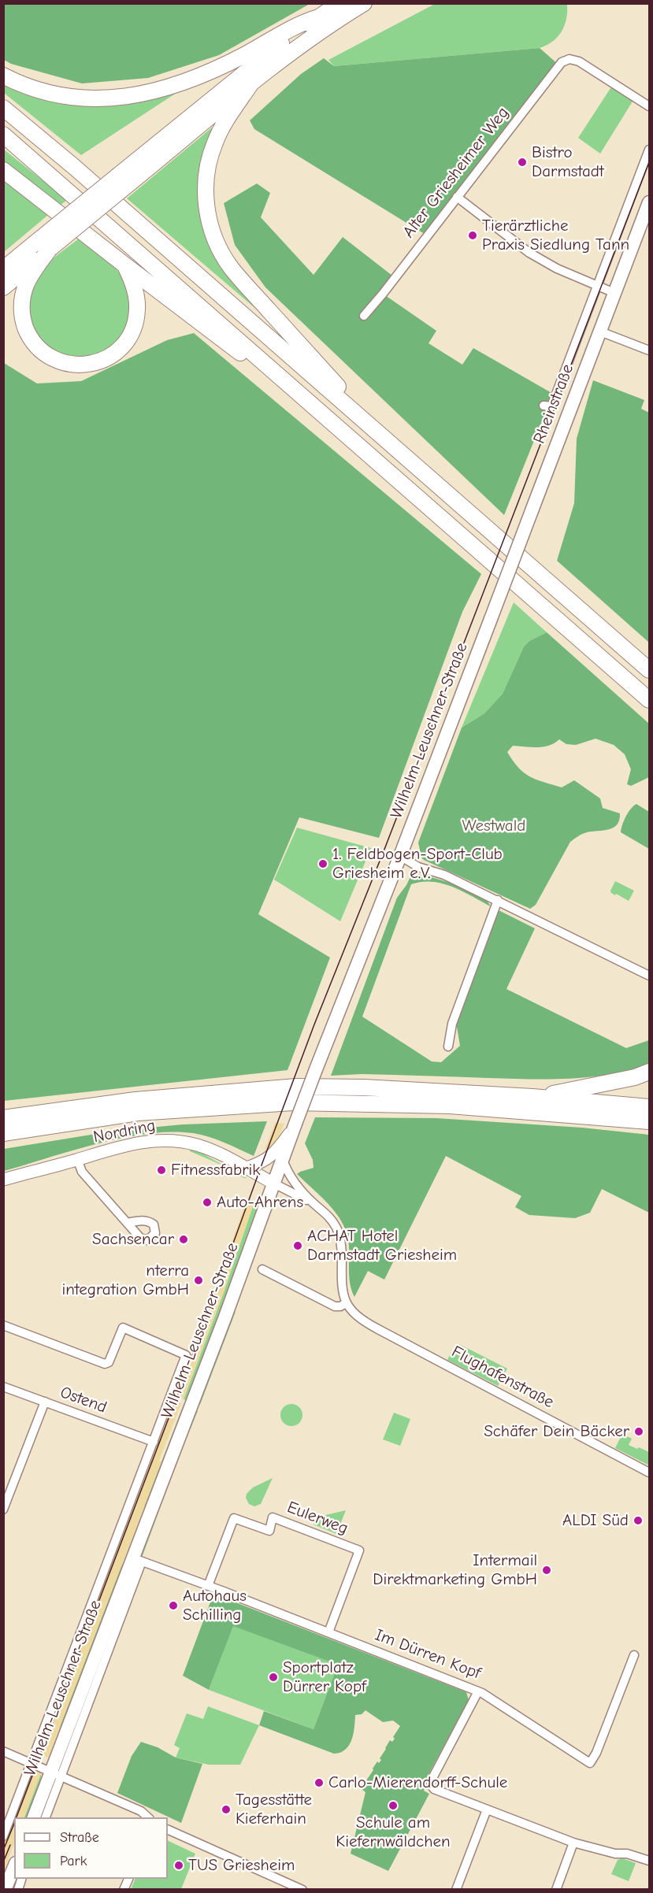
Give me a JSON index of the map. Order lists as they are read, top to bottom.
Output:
{
  "streets": {
    "main road": ["Rheinstraße", "Wilhelm-Leuschner-Straße", "Nordring"],
    "street": [
      "Alter Griesheimer Weg",
      "Flughafenstraße",
      "Ostend",
      "Eulerweg",
      "Im Dürren Kopf"
    ]
  },
  "crossings": [
    ["Rheinstraße", "Wilhelm-Leuschner-Straße"],
    ["Wilhelm-Leuschner-Straße", "Nordring"],
    ["Wilhelm-Leuschner-Straße", "Ostend"],
    ["Wilhelm-Leuschner-Straße", "Im Dürren Kopf"],
    ["Eulerweg", "Im Dürren Kopf"]
  ],
  "parks": ["Westwald"],
  "places": [
    "Bistro Darmstadt",
    "Tierärztliche Praxis Siedlung Tann",
    "1. Feldbogen-Sport-Club Griesheim e.V.",
    "Fitnessfabrik",
    "Auto-Ahrens",
    "Sachsencar",
    "ACHAT Hotel Darmstadt Griesheim",
    "nterra integration GmbH",
    "Schäfer Dein Bäcker",
    "ALDI Süd",
    "Intermail Direktmarketing GmbH",
    "Autohaus Schilling",
    "Sportplatz Dürrer Kopf",
    "Carlo-Mierendorff-Schule",
    "Schule am Kiefernwäldchen",
    "Tagesstätte Kieferhain",
    "TUS Griesheim"
  ],
  "legend": ["Straße", "Park"]
}
